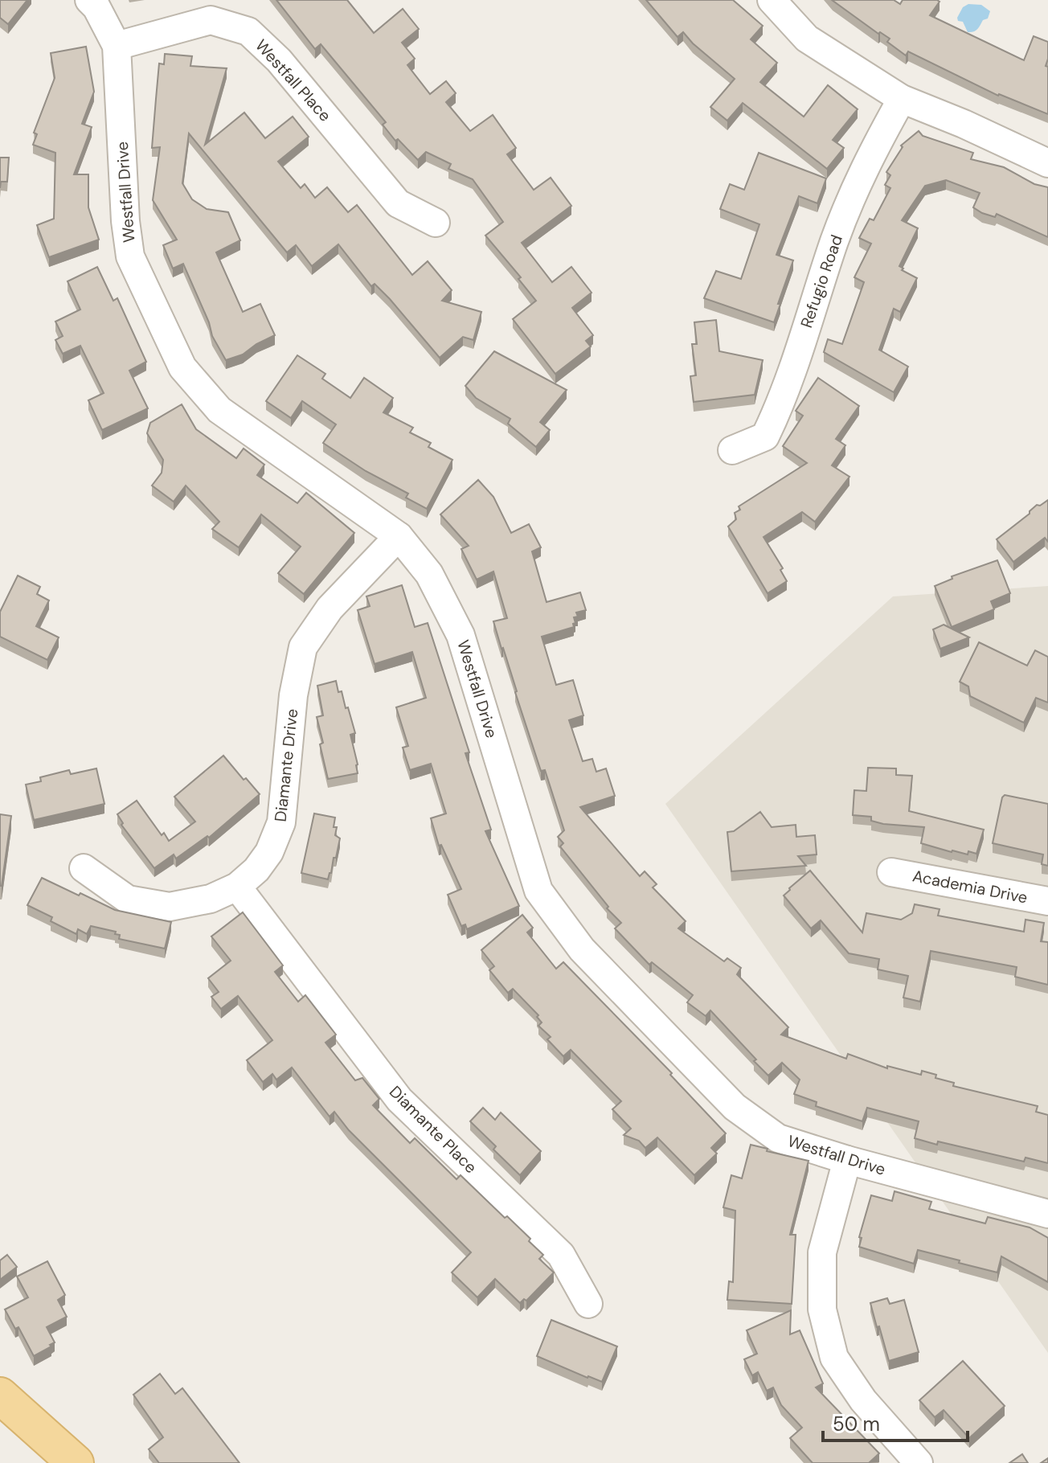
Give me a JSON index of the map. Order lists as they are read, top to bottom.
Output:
{
  "streets": {
    "street": [
      "Westfall Place",
      "Westfall Drive",
      "Refugio Road",
      "Diamante Drive",
      "Academia Drive",
      "Diamante Place"
    ]
  },
  "crossings": [
    ["Westfall Place", "Westfall Drive"],
    ["Westfall Drive", "Diamante Drive"],
    ["Diamante Drive", "Diamante Place"]
  ],
  "scale_bar": "50 m"
}
